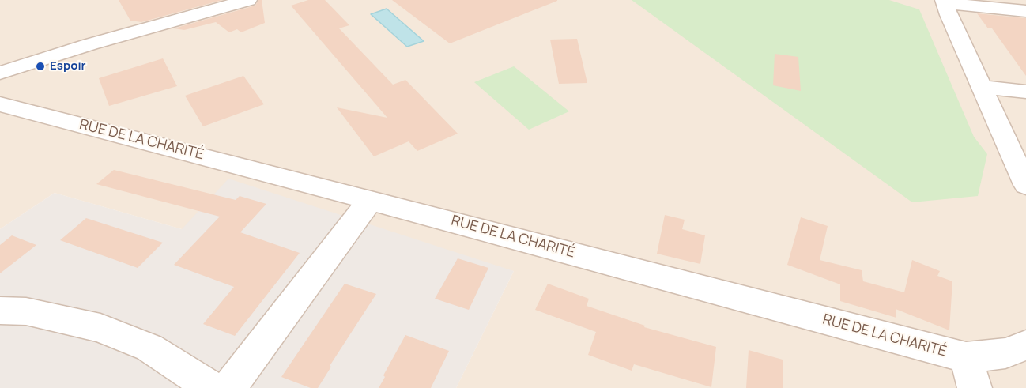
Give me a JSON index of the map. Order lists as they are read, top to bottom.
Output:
{
  "streets": {
    "street": ["RUE DE LA CHARITÉ"]
  },
  "places": ["Espoir"]
}
